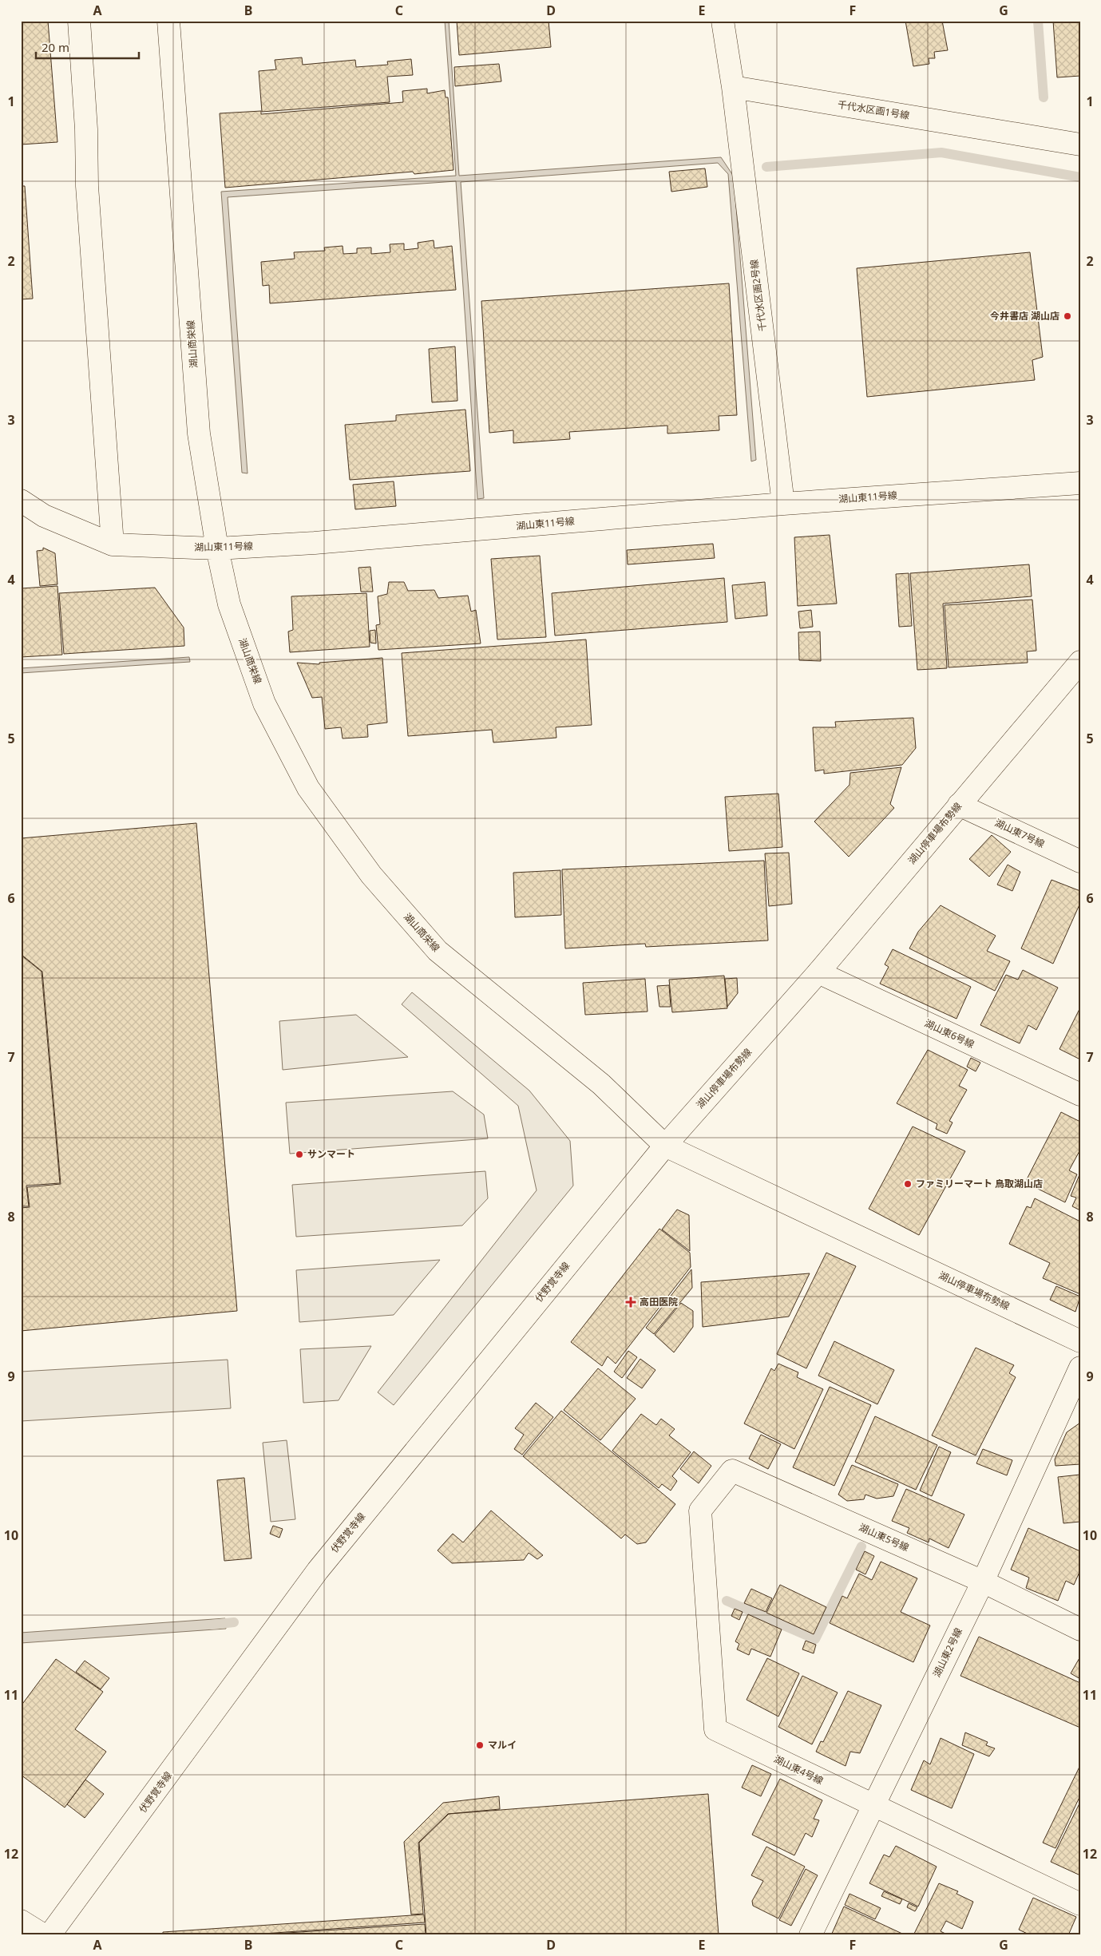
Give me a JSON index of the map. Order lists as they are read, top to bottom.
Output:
{
  "streets": {
    "street": [
      "千代水区画1号線",
      "千代水区画2号線",
      "湖山商栄線",
      "湖山東11号線",
      "湖山停車場布勢線",
      "湖山東7号線",
      "湖山東6号線",
      "伏野覚寺線",
      "湖山東5号線",
      "湖山東2号線",
      "湖山東4号線"
    ]
  },
  "crossings": [
    ["千代水区画1号線", "千代水区画2号線"],
    ["千代水区画2号線", "湖山東11号線"],
    ["湖山商栄線", "湖山東11号線"],
    ["湖山商栄線", "湖山停車場布勢線"],
    ["湖山商栄線", "伏野覚寺線"],
    ["湖山停車場布勢線", "湖山東7号線"],
    ["湖山停車場布勢線", "湖山東6号線"],
    ["湖山停車場布勢線", "伏野覚寺線"],
    ["湖山東5号線", "湖山東2号線"],
    ["湖山東5号線", "湖山東4号線"],
    ["湖山東2号線", "湖山東4号線"]
  ],
  "places": {
    "other": [
      "今井書店 湖山店",
      "サンマート",
      "ファミリーマート 鳥取湖山店",
      "マルイ"
    ],
    "health": ["高田医院"]
  },
  "scale_bar": "20 m",
  "grid": {
    "columns": [
      "A",
      "B",
      "C",
      "D",
      "E",
      "F",
      "G"
    ],
    "rows": [
      "1",
      "2",
      "3",
      "4",
      "5",
      "6",
      "7",
      "8",
      "9",
      "10",
      "11",
      "12"
    ]
  }
}
